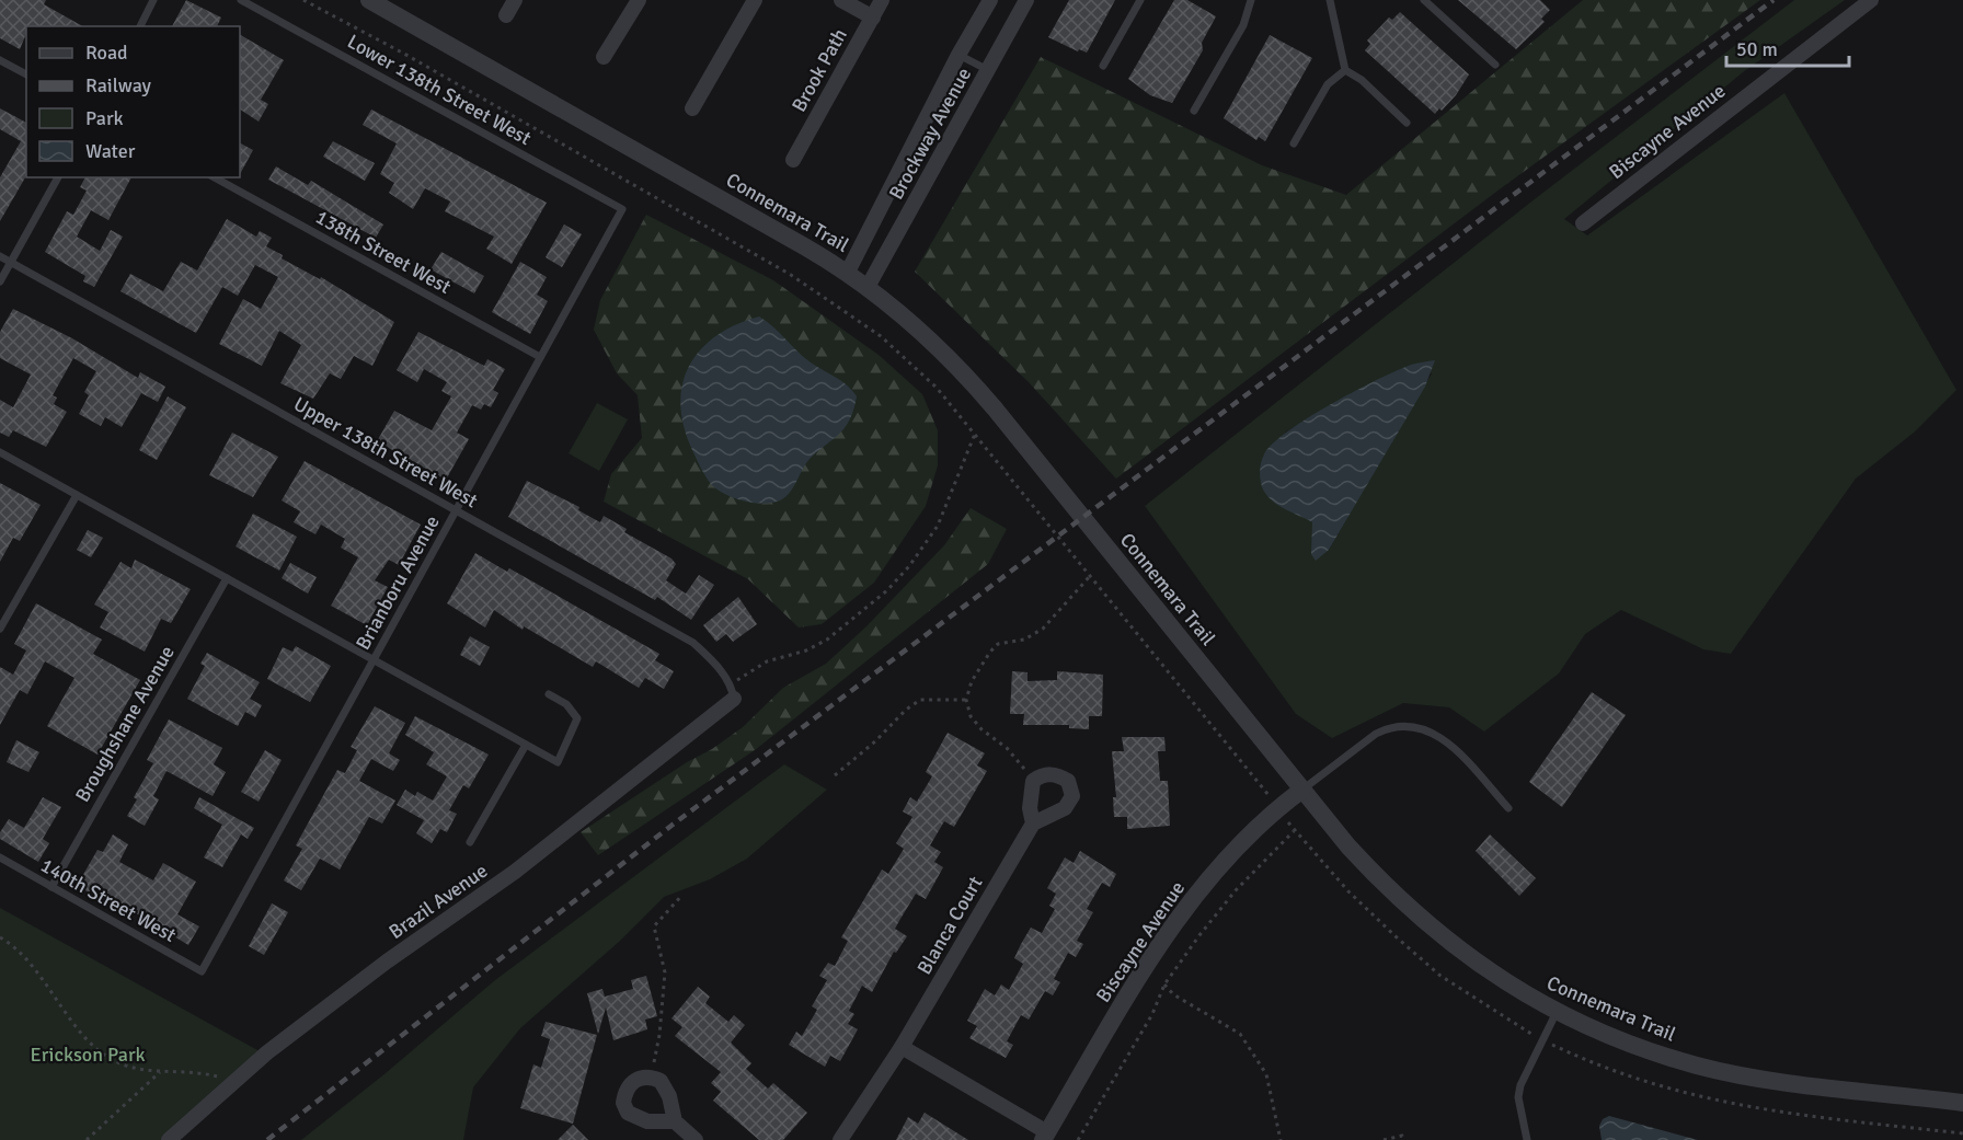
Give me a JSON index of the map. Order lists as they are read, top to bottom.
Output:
{
  "streets": {
    "street": [
      "Brook Path",
      "Biscayne Avenue",
      "Brockway Avenue",
      "Connemara Trail",
      "Brazil Avenue",
      "Blanca Court"
    ],
    "lane": [
      "Lower 138th Street West",
      "138th Street West",
      "Upper 138th Street West",
      "Brianboru Avenue",
      "Broughshane Avenue",
      "140th Street West"
    ]
  },
  "crossings": [
    ["Lower 138th Street West", "Brianboru Avenue"],
    ["Biscayne Avenue", "Connemara Trail"],
    ["Brockway Avenue", "Connemara Trail"],
    ["138th Street West", "Brianboru Avenue"],
    ["Upper 138th Street West", "Brianboru Avenue"],
    ["Upper 138th Street West", "Brazil Avenue"],
    ["Brianboru Avenue", "140th Street West"],
    ["Broughshane Avenue", "140th Street West"]
  ],
  "parks": ["Erickson Park"],
  "legend": [
    "Road",
    "Railway",
    "Park",
    "Water"
  ],
  "scale_bar": "50 m"
}
